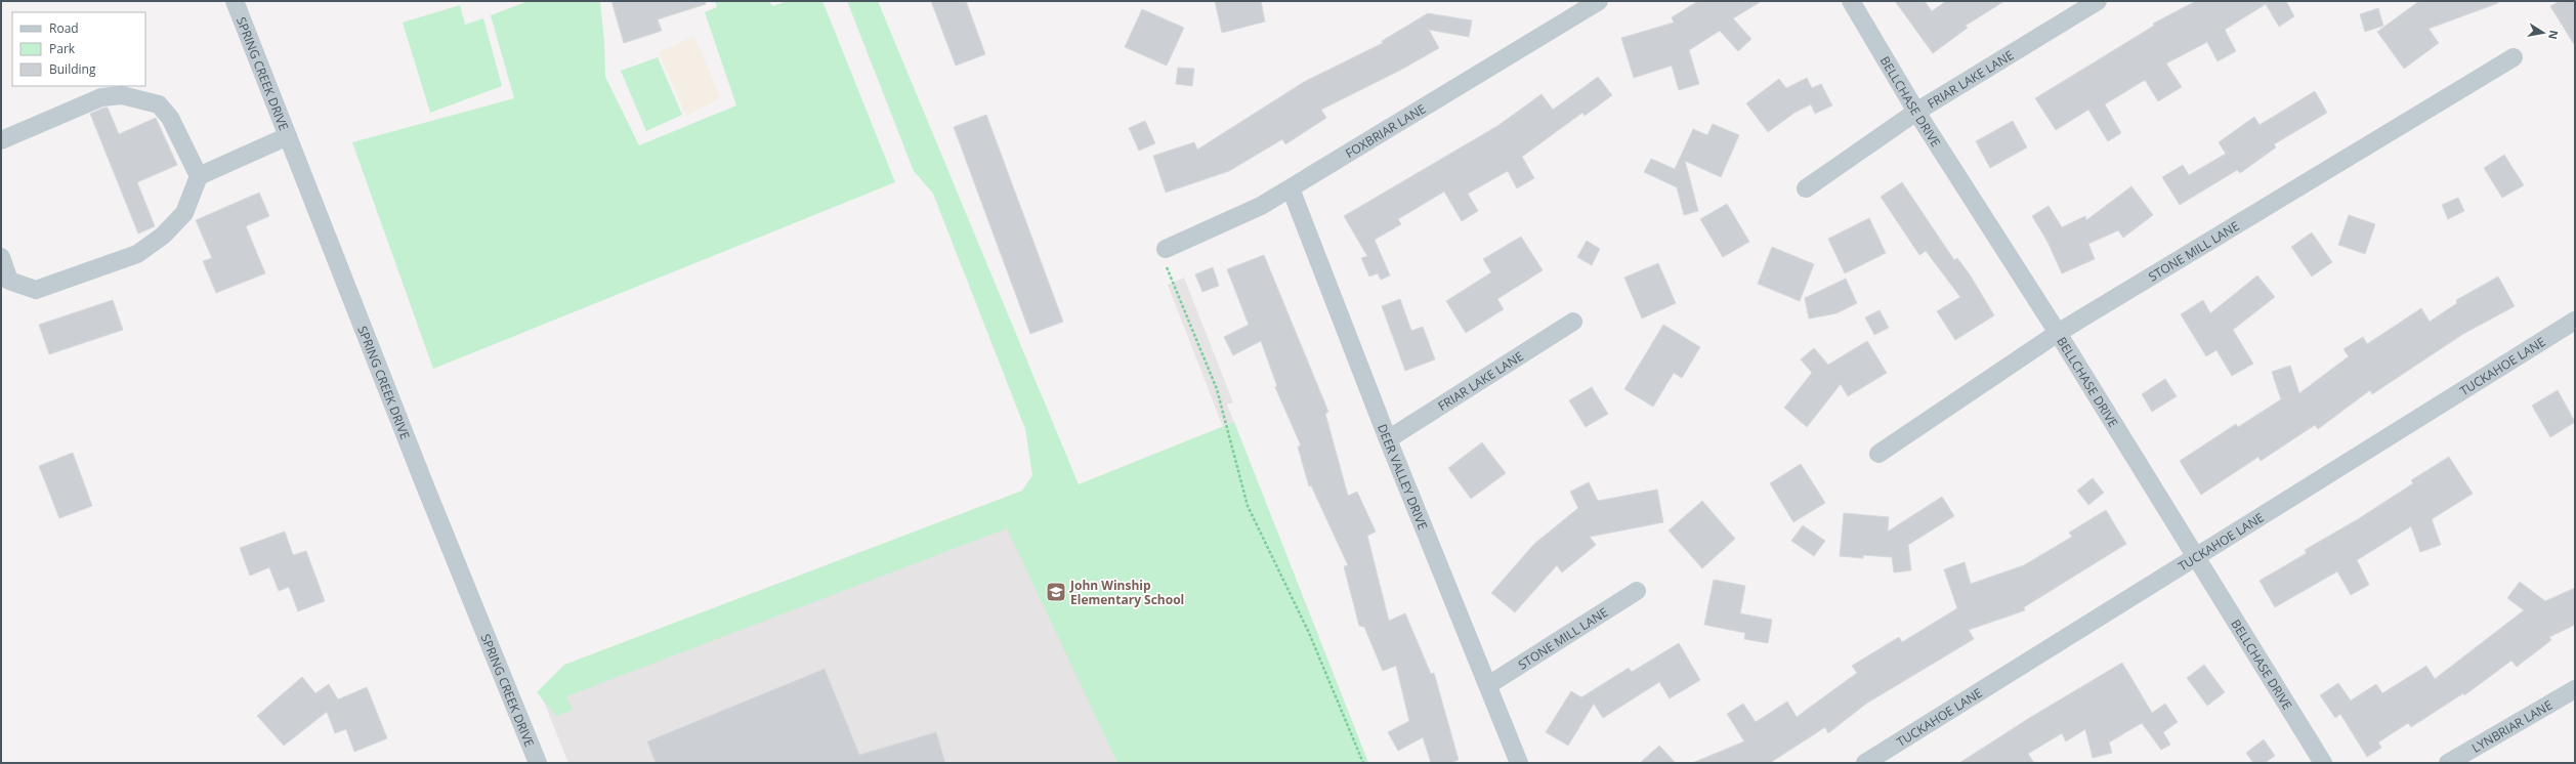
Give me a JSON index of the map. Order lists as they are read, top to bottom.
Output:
{
  "streets": {
    "street": [
      "SPRING CREEK DRIVE",
      "FRIAR LAKE LANE",
      "BELLCHASE DRIVE",
      "FOXBRIAR LANE",
      "STONE MILL LANE",
      "TUCKAHOE LANE",
      "DEER VALLEY DRIVE",
      "LYNBRIAR LANE"
    ]
  },
  "crossings": [
    ["FRIAR LAKE LANE", "BELLCHASE DRIVE"],
    ["FRIAR LAKE LANE", "DEER VALLEY DRIVE"],
    ["BELLCHASE DRIVE", "STONE MILL LANE"],
    ["BELLCHASE DRIVE", "TUCKAHOE LANE"],
    ["FOXBRIAR LANE", "DEER VALLEY DRIVE"],
    ["STONE MILL LANE", "DEER VALLEY DRIVE"]
  ],
  "places": {
    "school or university": ["John Winship Elementary School"]
  },
  "legend": ["Road", "Park", "Building"],
  "north": "right"
}
